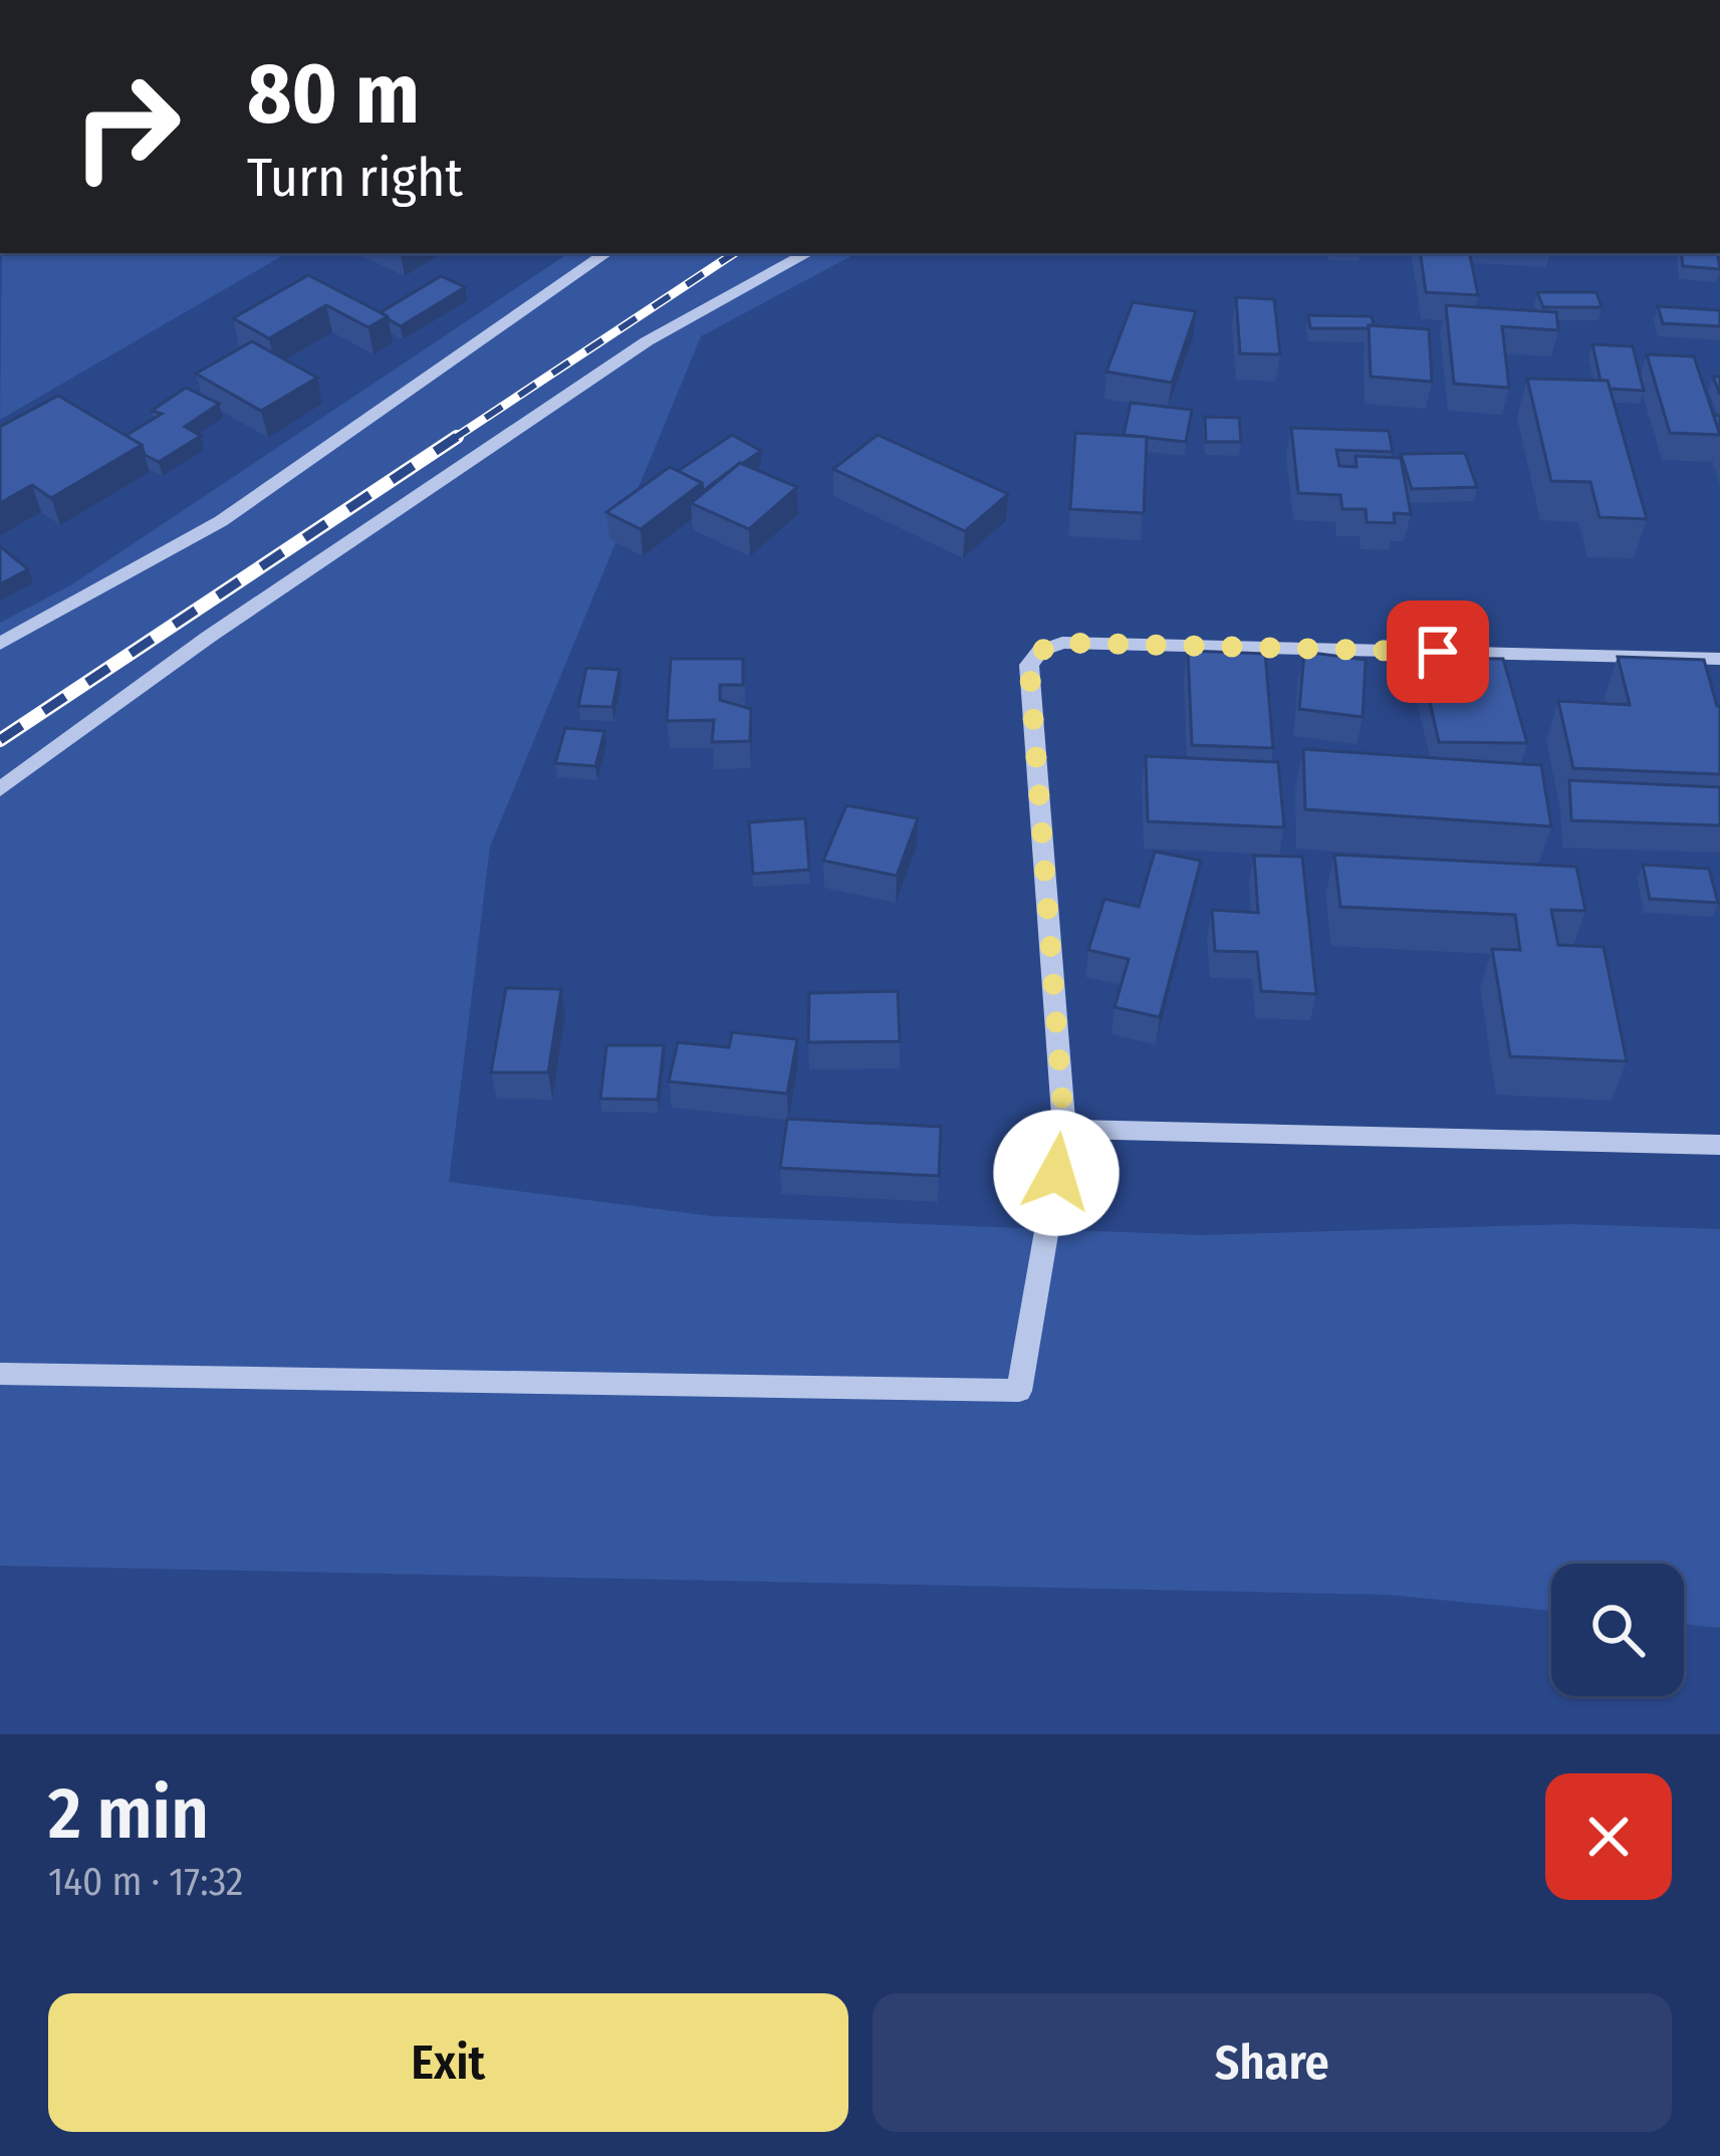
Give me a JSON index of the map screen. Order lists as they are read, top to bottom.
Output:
{
  "page": {
    "turn": ["80 m", "Turn right"],
    "heading": ["2 min", "140 m · 17:32"],
    "buttons": ["Exit", "Share"]
  }
}
